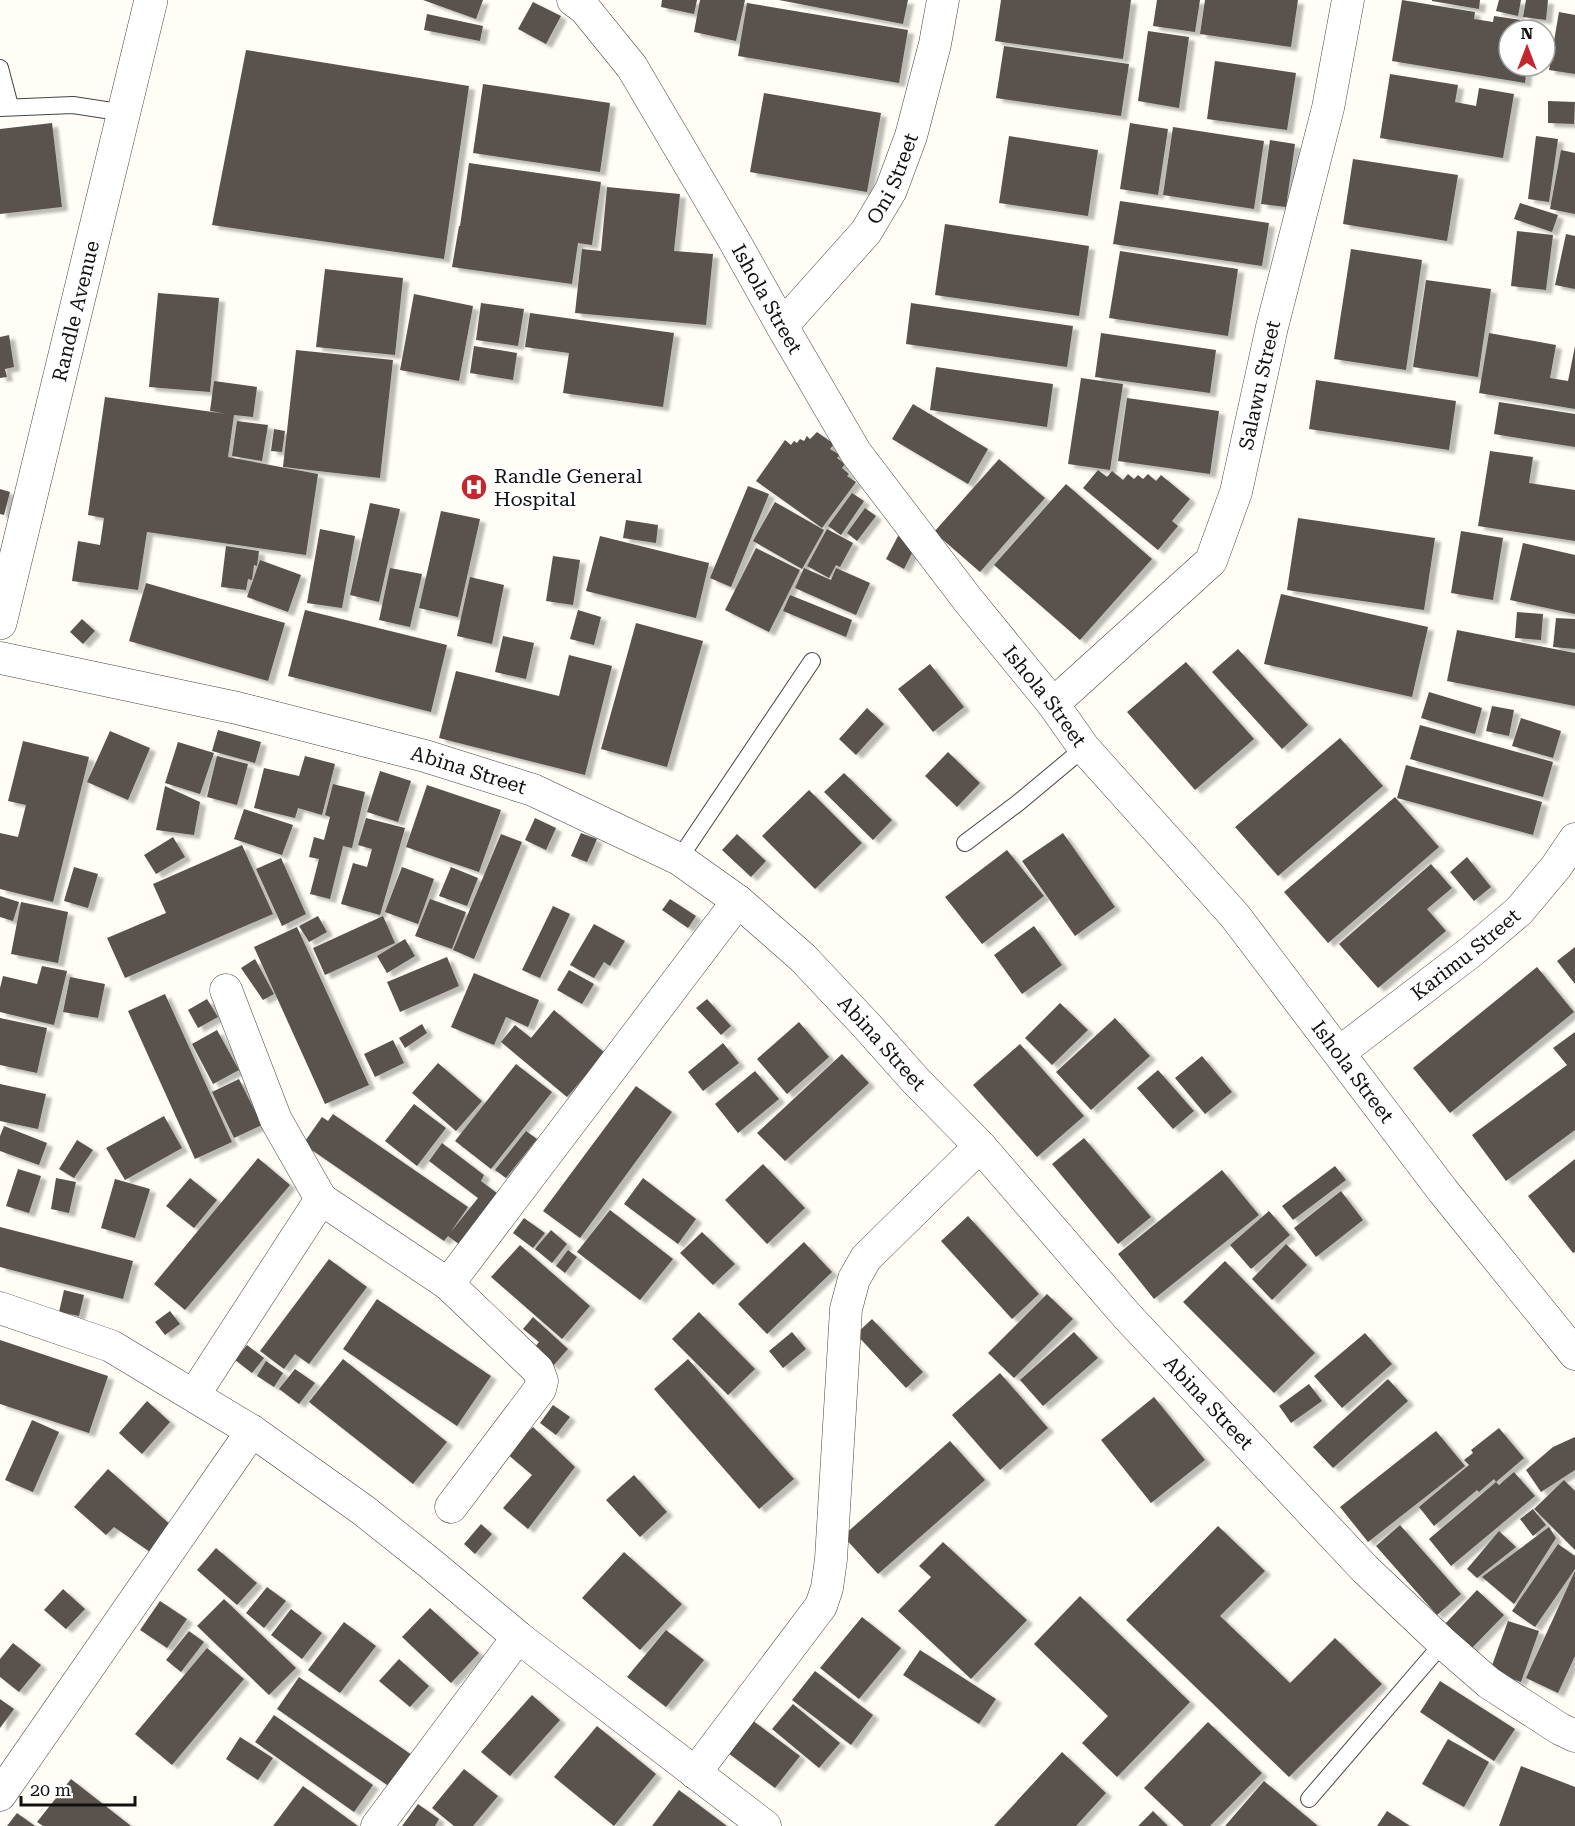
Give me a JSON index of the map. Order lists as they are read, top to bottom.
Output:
{
  "streets": {
    "street": [
      "Oni Street",
      "Ishola Street",
      "Randle Avenue",
      "Salawu Street",
      "Abina Street",
      "Karimu Street"
    ]
  },
  "crossings": [
    ["Oni Street", "Ishola Street"],
    ["Ishola Street", "Salawu Street"],
    ["Ishola Street", "Karimu Street"]
  ],
  "places": {
    "hospital": ["Randle General Hospital"]
  },
  "scale_bar": "20 m",
  "north": "top"
}
